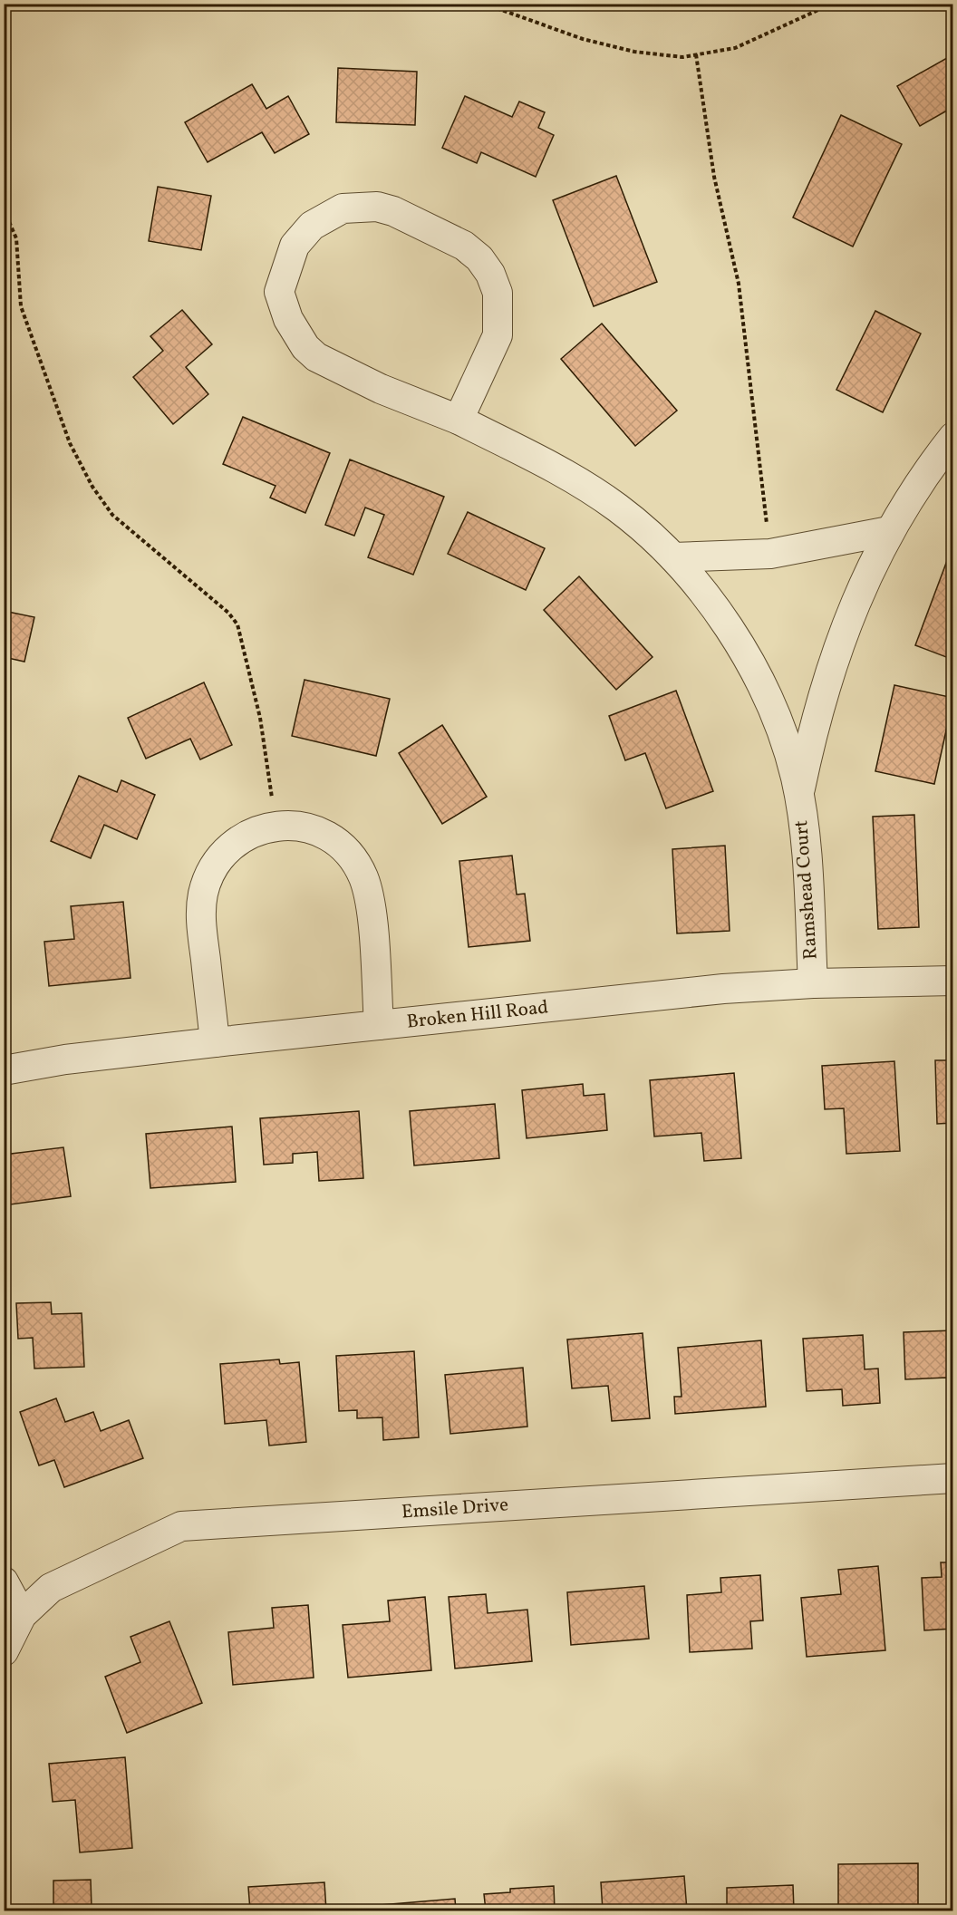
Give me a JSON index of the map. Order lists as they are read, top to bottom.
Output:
{
  "streets": {
    "street": ["Ramshead Court", "Broken Hill Road", "Emsile Drive"]
  },
  "crossings": [
    ["Ramshead Court", "Broken Hill Road"]
  ]
}
